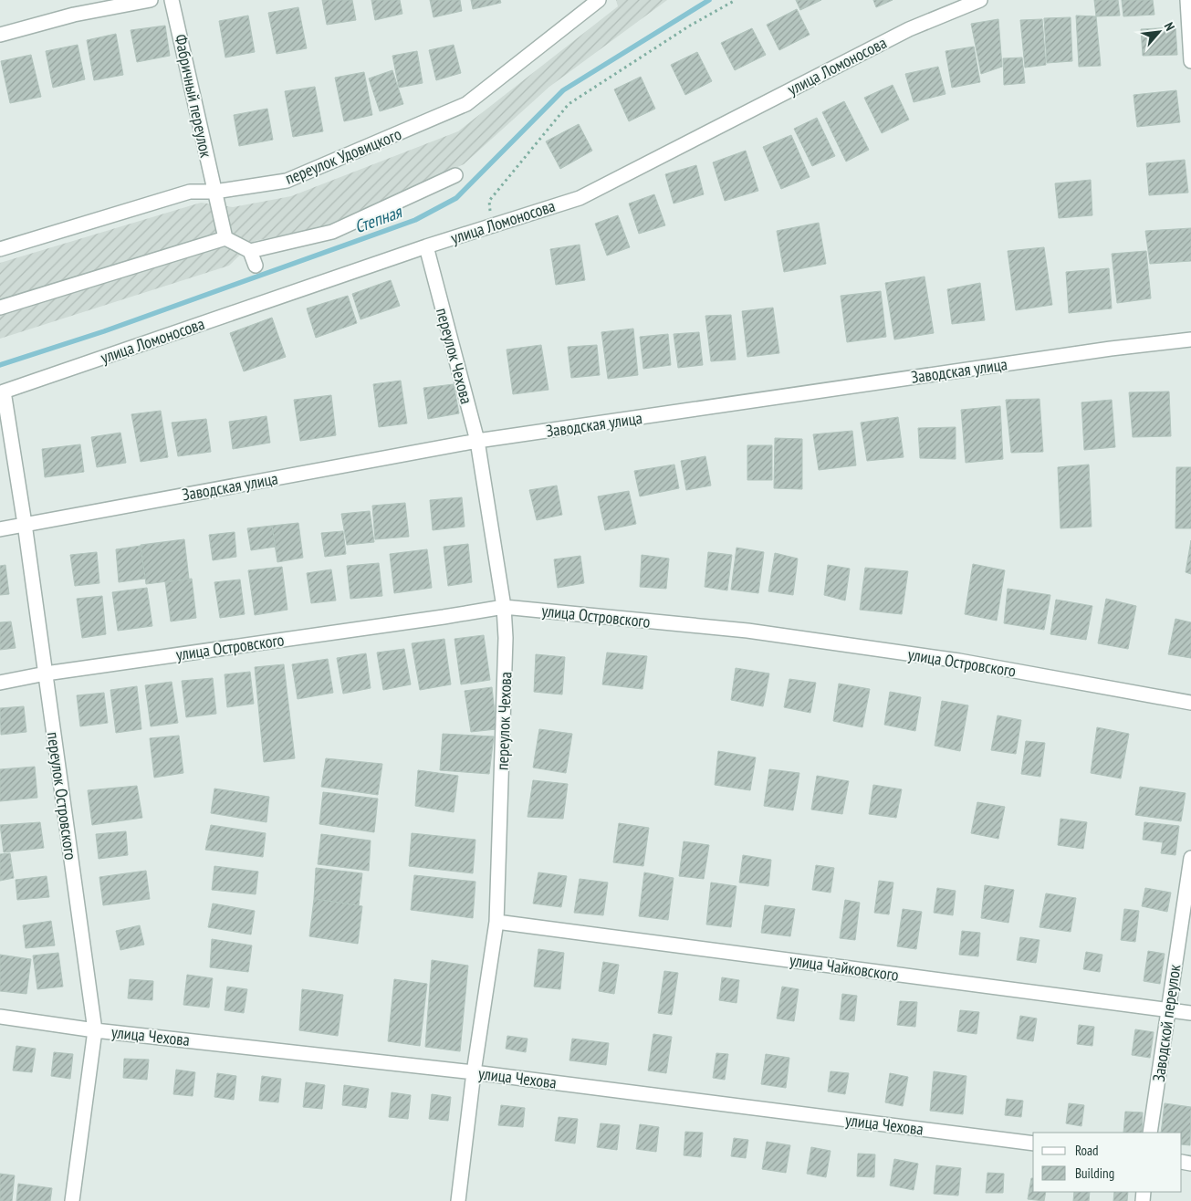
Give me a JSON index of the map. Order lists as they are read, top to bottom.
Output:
{
  "streets": {
    "street": [
      "улица Ломоносова",
      "Фабричный переулок",
      "переулок Удовицкого",
      "переулок Чехова",
      "Заводская улица",
      "улица Островского",
      "переулок Островского",
      "улица Чайковского",
      "Заводской переулок",
      "улица Чехова"
    ]
  },
  "crossings": [
    ["улица Ломоносова", "переулок Чехова"],
    ["улица Ломоносова", "переулок Островского"],
    ["Фабричный переулок", "переулок Удовицкого"],
    ["переулок Чехова", "Заводская улица"],
    ["переулок Чехова", "улица Островского"],
    ["переулок Чехова", "улица Чайковского"],
    ["переулок Чехова", "улица Чехова"],
    ["Заводская улица", "переулок Островского"],
    ["улица Островского", "переулок Островского"],
    ["переулок Островского", "улица Чехова"],
    ["улица Чайковского", "Заводской переулок"]
  ],
  "water": ["Степная"],
  "legend": ["Road", "Building"],
  "north": "top right"
}
